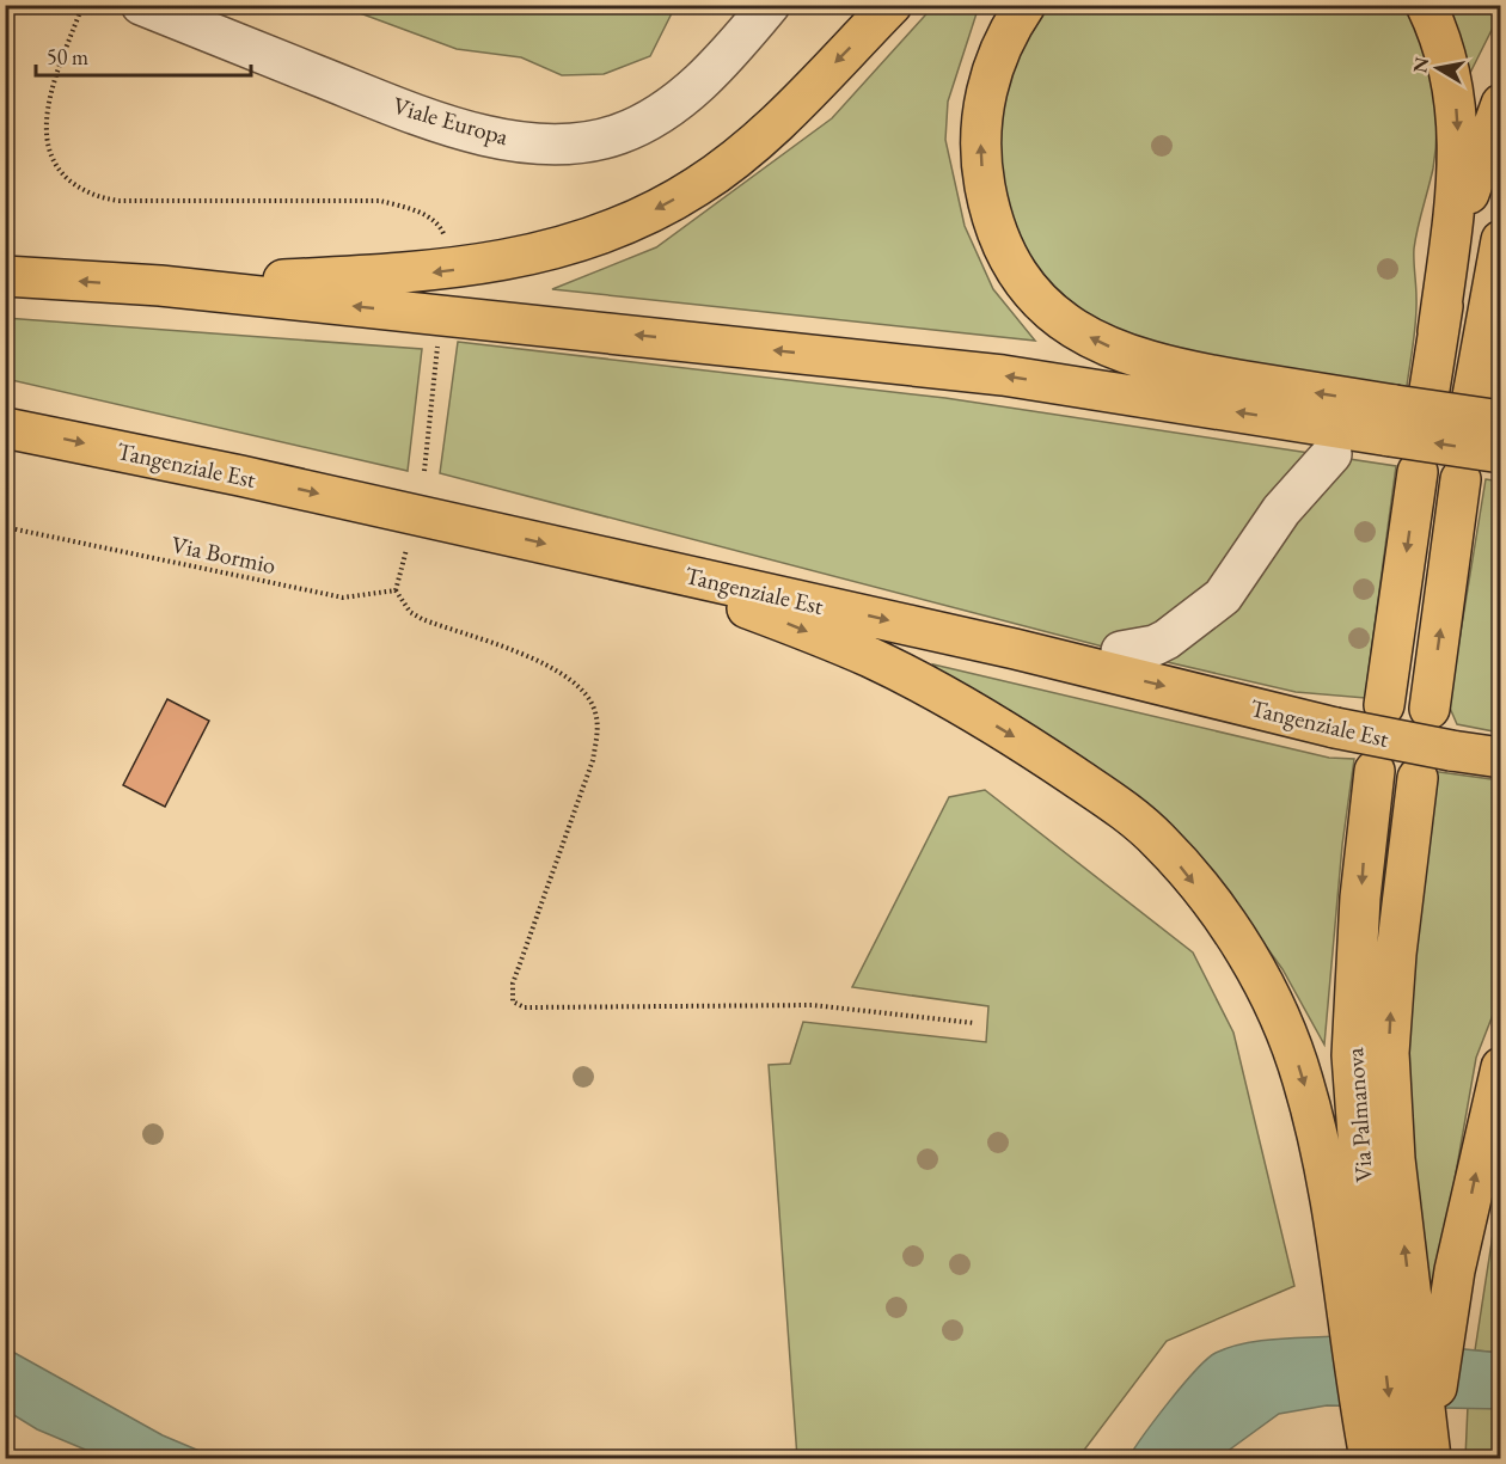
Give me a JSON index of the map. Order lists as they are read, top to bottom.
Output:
{
  "streets": {
    "highway": ["Tangenziale Est", "Via Palmanova"],
    "street": ["Viale Europa"],
    "path": ["Via Bormio"]
  },
  "scale_bar": "50 m",
  "north": "left"
}
